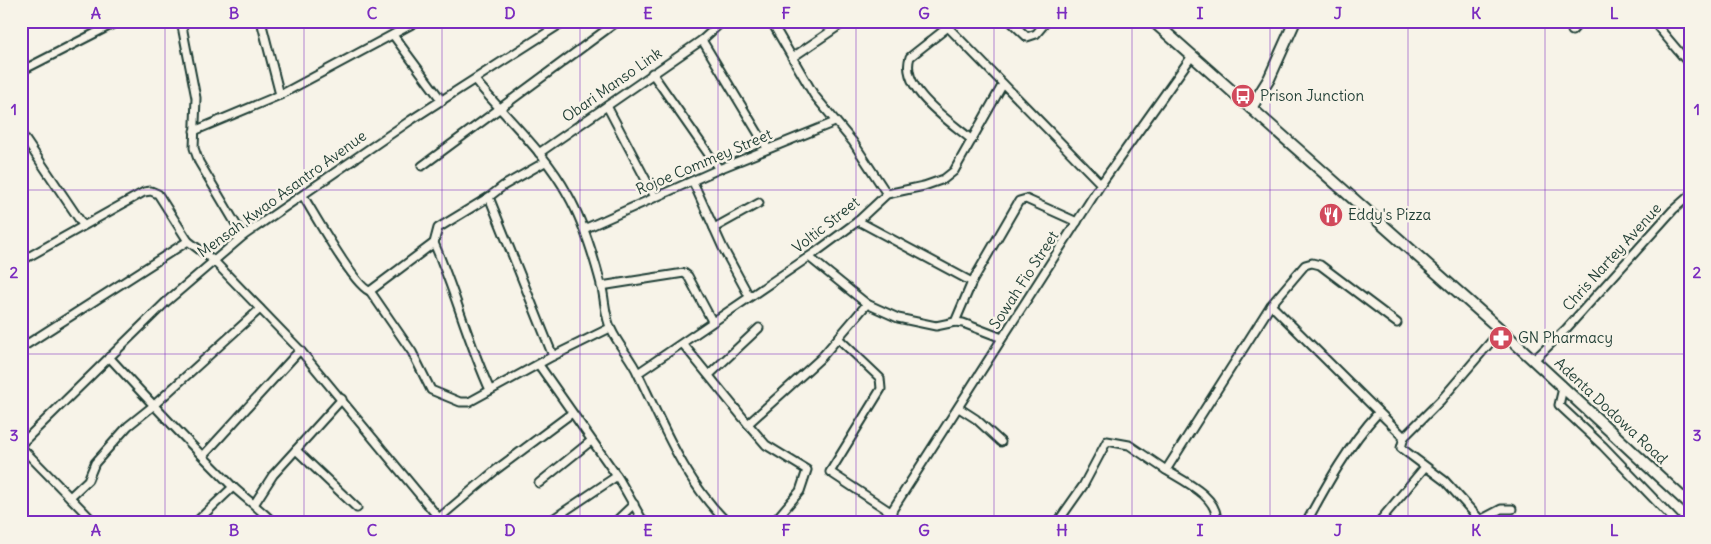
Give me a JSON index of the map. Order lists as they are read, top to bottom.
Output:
{
  "streets": {
    "main road": ["Adenta Dodowa Road"],
    "street": [
      "Obari Manso Link",
      "Rojoe Commey Street",
      "Mensah Kwao Asantro Avenue",
      "Voltic Street",
      "Chris Nartey Avenue",
      "Sowah Fio Street"
    ]
  },
  "crossings": [
    ["Chris Nartey Avenue", "Adenta Dodowa Road"],
    ["Sowah Fio Street", "Adenta Dodowa Road"]
  ],
  "places": {
    "bus stop": ["Prison Junction"],
    "restaurant": ["Eddy's Pizza"],
    "pharmacy": ["GN Pharmacy"]
  },
  "grid": {
    "columns": [
      "A",
      "B",
      "C",
      "D",
      "E",
      "F",
      "G",
      "H",
      "I",
      "J",
      "K",
      "L"
    ],
    "rows": ["1", "2", "3"]
  }
}
